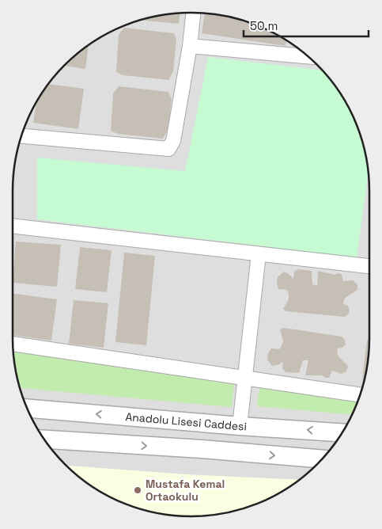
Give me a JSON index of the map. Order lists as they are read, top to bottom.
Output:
{
  "streets": {
    "street": ["Anadolu Lisesi Caddesi"]
  },
  "places": ["Mustafa Kemal Ortaokulu"],
  "scale_bar": "50 m"
}
